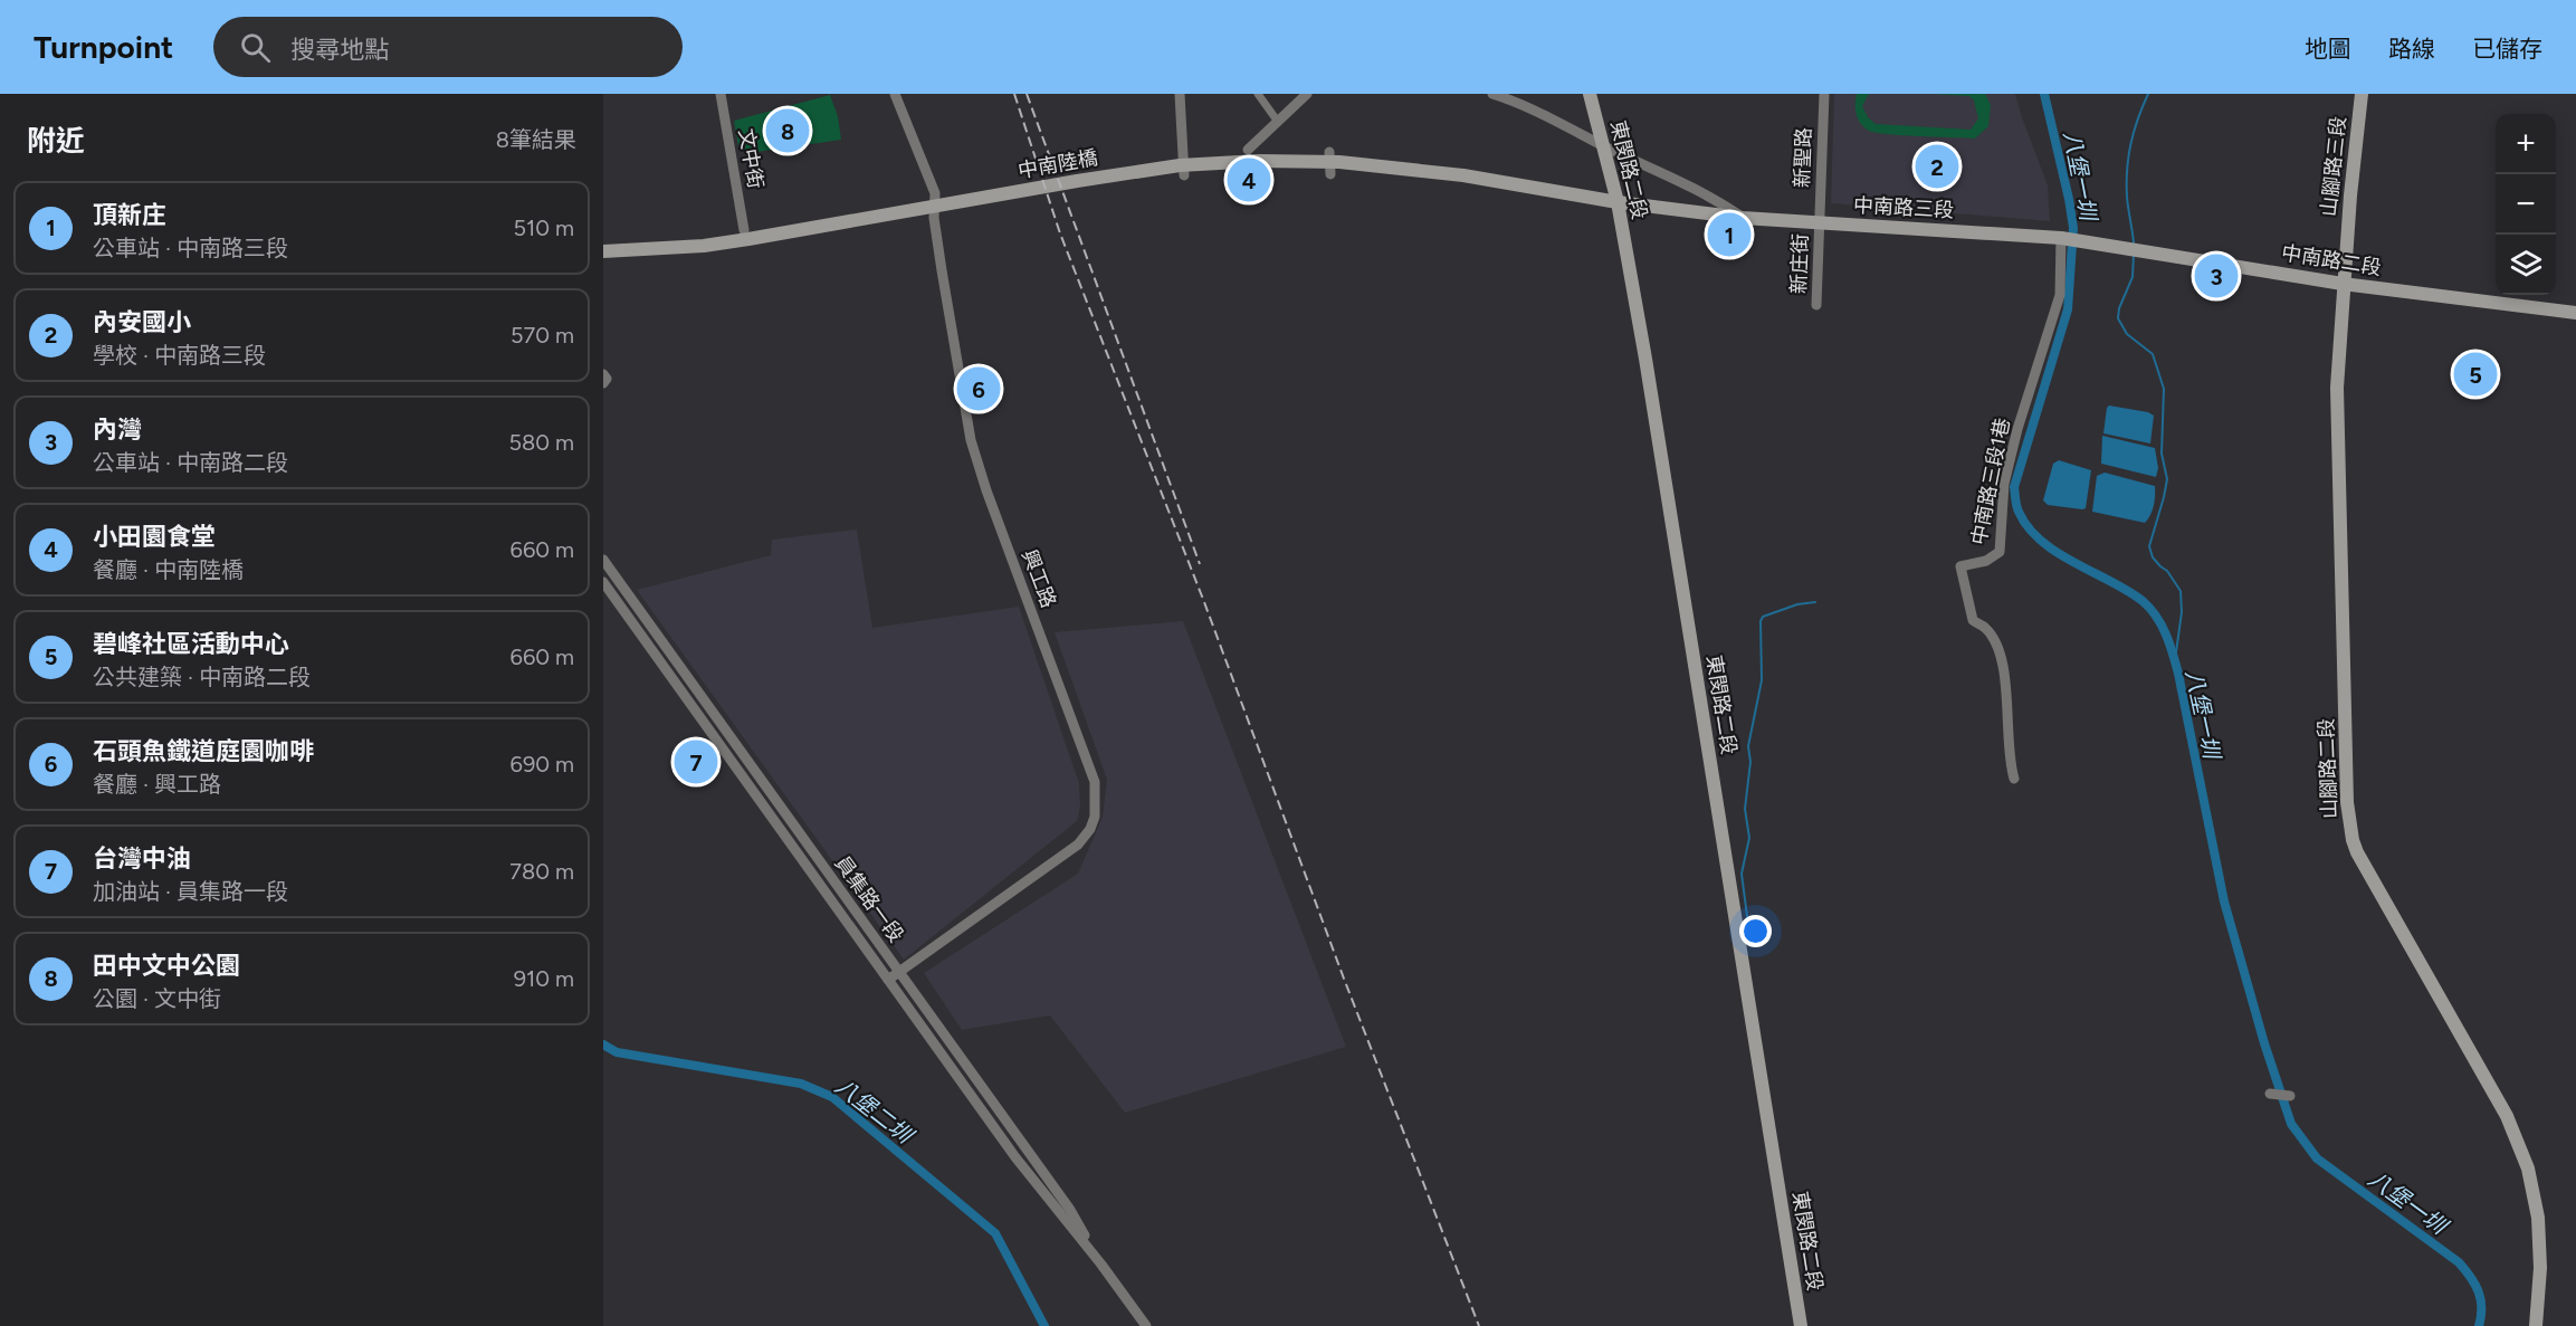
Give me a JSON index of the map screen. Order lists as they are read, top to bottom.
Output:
{
  "streets": {
    "main road": [
      "中南陸橋",
      "山腳路三段",
      "東閔路二段",
      "中南路三段",
      "中南路二段",
      "山腳路二段"
    ],
    "street": [
      "新聖路",
      "文中街",
      "新庄街",
      "中南路三段1巷",
      "興工路",
      "員集路一段"
    ]
  },
  "crossings": [
    ["新聖路", "中南路三段"],
    ["新聖路", "新庄街"],
    ["中南陸橋", "中南路三段"],
    ["山腳路三段", "中南路二段"],
    ["山腳路三段", "山腳路二段"],
    ["東閔路二段", "中南路三段"],
    ["中南路三段", "中南路二段"],
    ["中南路三段", "新庄街"],
    ["中南路三段", "中南路三段1巷"],
    ["中南路二段", "山腳路二段"],
    ["興工路", "員集路一段"]
  ],
  "water": ["八堡一圳", "八堡二圳"],
  "page": {
    "header": "Turnpoint",
    "search": "搜尋地點",
    "nav": ["地圖", "路線", "已儲存"],
    "heading": ["附近", "8筆結果"],
    "pins": [
      "8",
      "2",
      "4",
      "1",
      "3",
      "5",
      "6",
      "7"
    ],
    "map_buttons": ["+", "−"],
    "list": [
      {
        "mark": "1",
        "name": "頂新庄",
        "note": "公車站 · 中南路三段",
        "value": "510 m"
      },
      {
        "mark": "2",
        "name": "內安國小",
        "note": "學校 · 中南路三段",
        "value": "570 m"
      },
      {
        "mark": "3",
        "name": "內灣",
        "note": "公車站 · 中南路二段",
        "value": "580 m"
      },
      {
        "mark": "4",
        "name": "小田園食堂",
        "note": "餐廳 · 中南陸橋",
        "value": "660 m"
      },
      {
        "mark": "5",
        "name": "碧峰社區活動中心",
        "note": "公共建築 · 中南路二段",
        "value": "660 m"
      },
      {
        "mark": "6",
        "name": "石頭魚鐵道庭園咖啡",
        "note": "餐廳 · 興工路",
        "value": "690 m"
      },
      {
        "mark": "7",
        "name": "台灣中油",
        "note": "加油站 · 員集路一段",
        "value": "780 m"
      },
      {
        "mark": "8",
        "name": "田中文中公園",
        "note": "公園 · 文中街",
        "value": "910 m"
      }
    ]
  }
}
